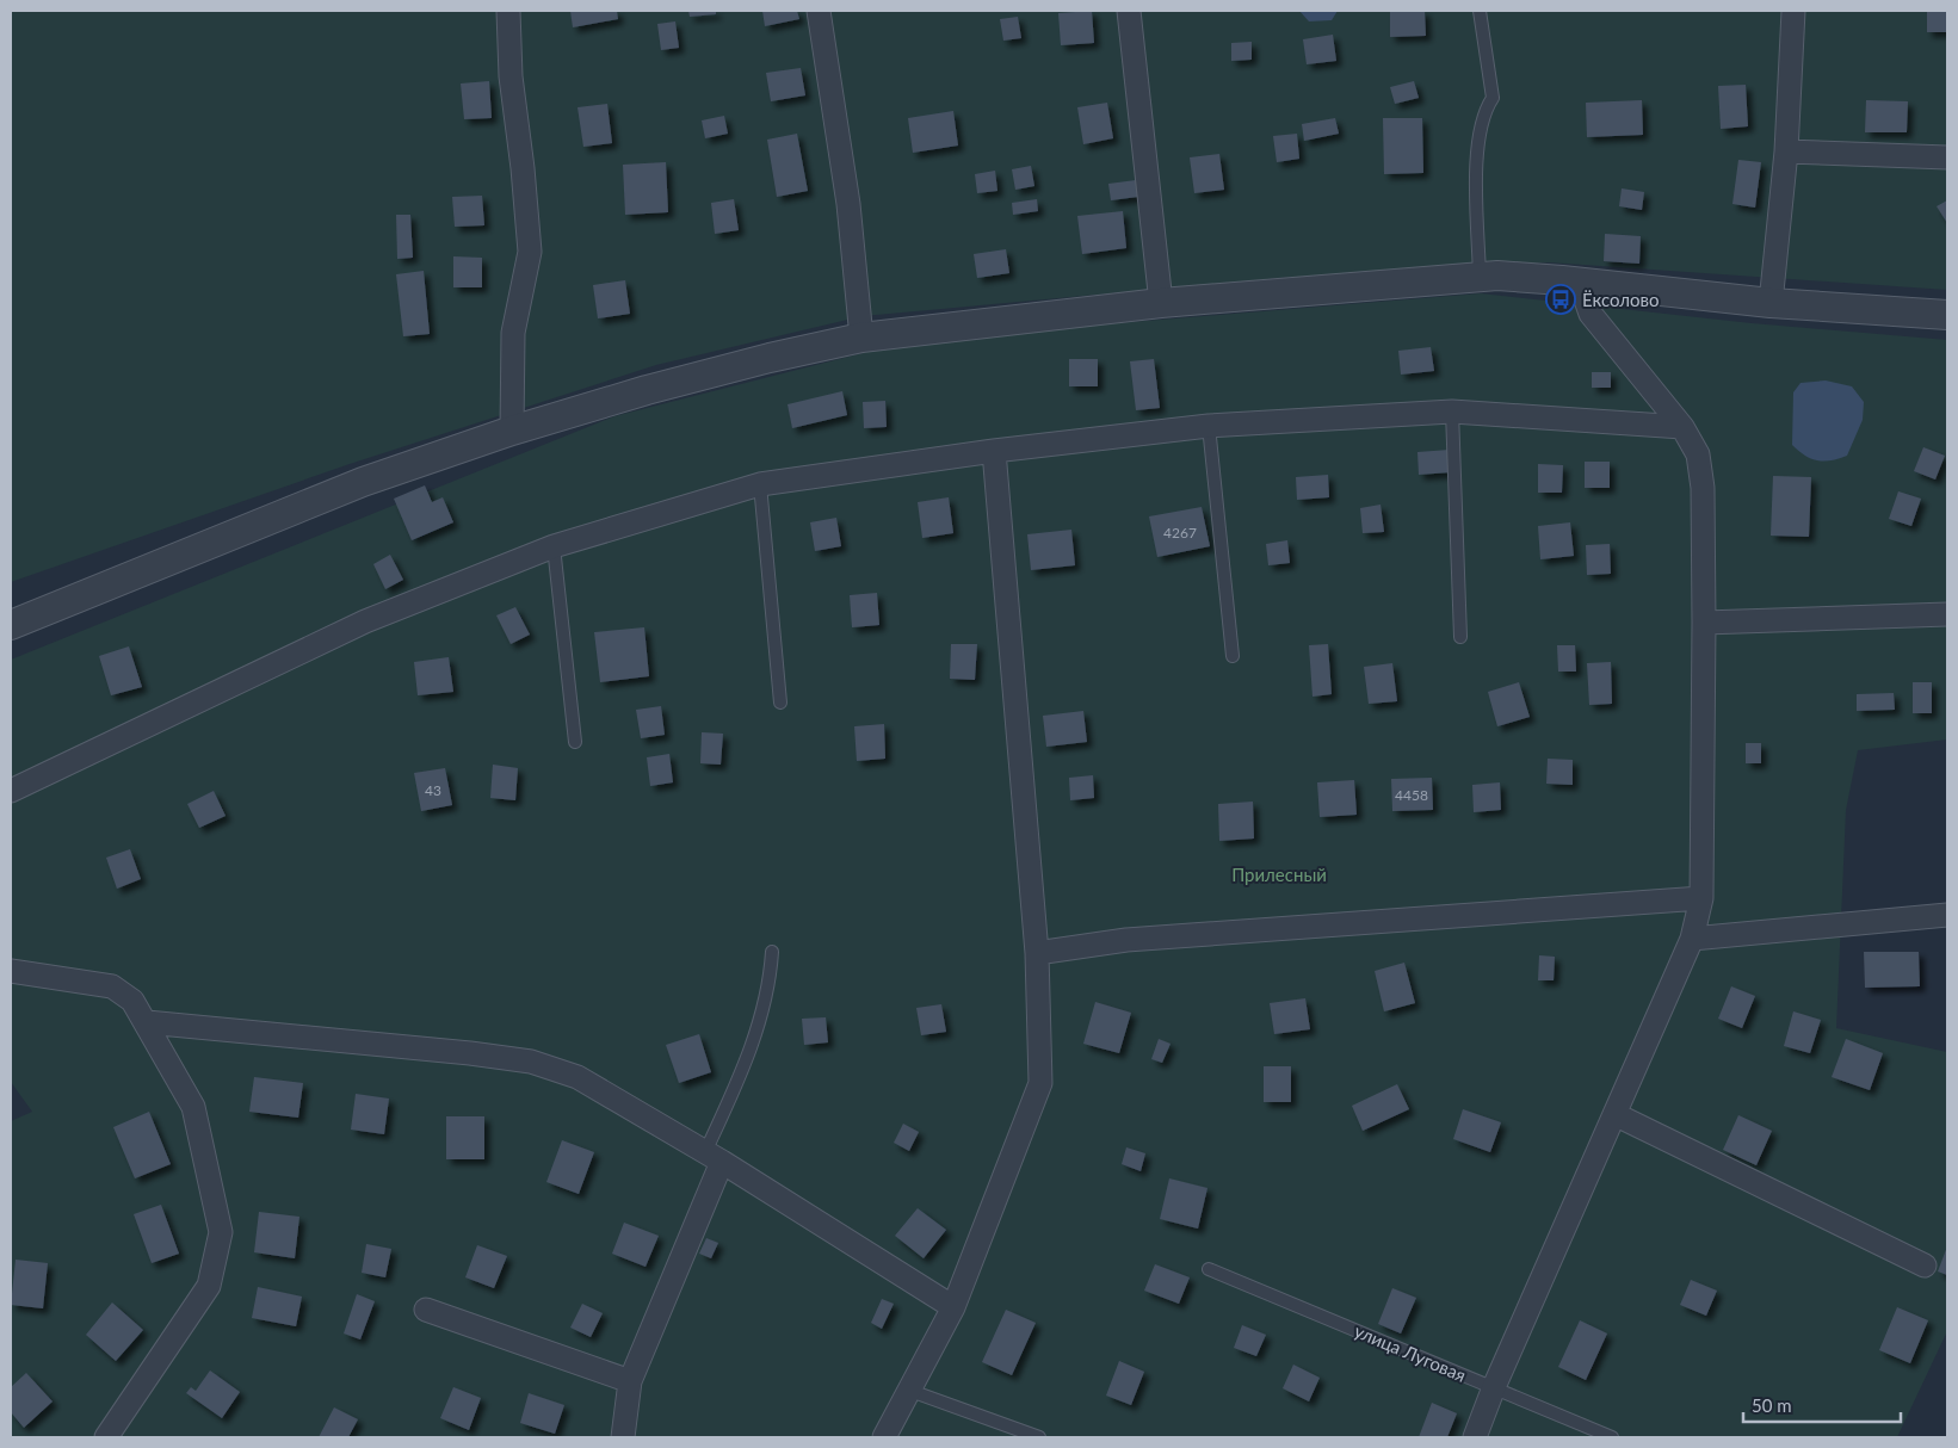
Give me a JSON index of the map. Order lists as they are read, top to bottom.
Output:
{
  "streets": {
    "lane": ["улица Луговая"]
  },
  "parks": ["Прилесный"],
  "places": {
    "bus stop": ["Ёксолово"]
  },
  "house_numbers": ["4267", "43", "4458"],
  "scale_bar": "50 m"
}
